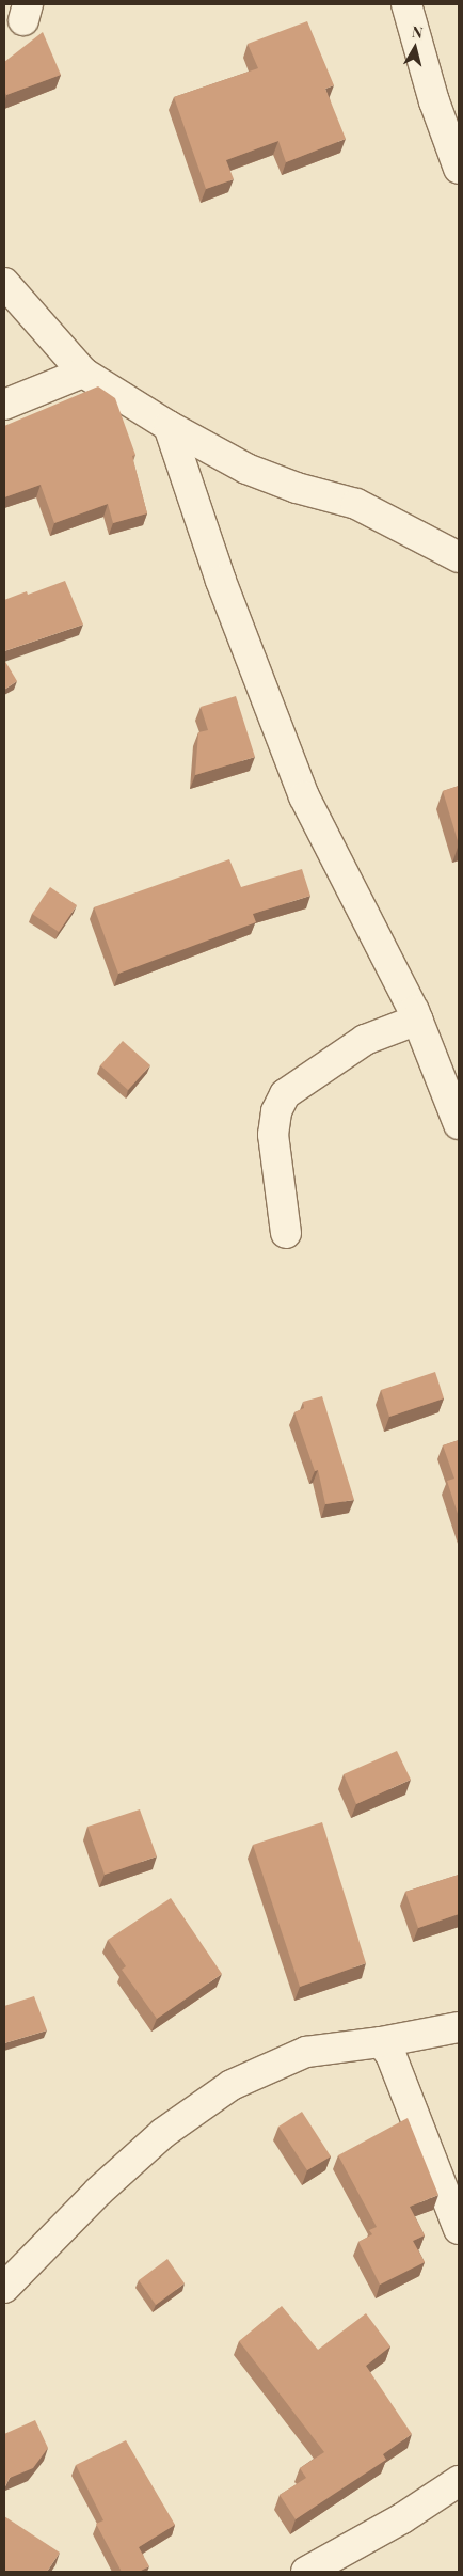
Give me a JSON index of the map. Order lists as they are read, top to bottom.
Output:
{
  "north": "top"
}
